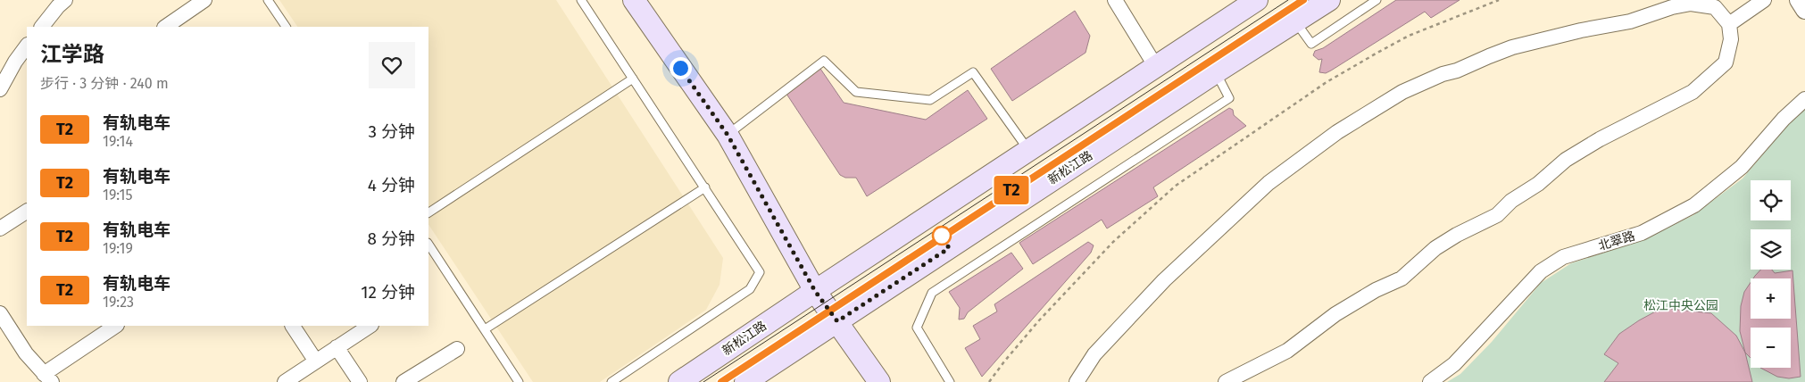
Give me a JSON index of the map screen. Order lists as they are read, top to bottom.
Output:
{
  "streets": {
    "main road": ["新松江路"],
    "street": ["北翠路"]
  },
  "parks": ["松江中央公园"],
  "lines": ["tram line T2"],
  "page": {
    "on_map": "T2",
    "heading": ["江学路", "步行 · 3 分钟 · 240 m"],
    "list": [
      {
        "mark": "T2",
        "name": "有轨电车",
        "note": "19:14",
        "value": "3 分钟"
      },
      {
        "mark": "T2",
        "name": "有轨电车",
        "note": "19:15",
        "value": "4 分钟"
      },
      {
        "mark": "T2",
        "name": "有轨电车",
        "note": "19:19",
        "value": "8 分钟"
      },
      {
        "mark": "T2",
        "name": "有轨电车",
        "note": "19:23",
        "value": "12 分钟"
      }
    ],
    "map_buttons": ["+", "−"]
  }
}
